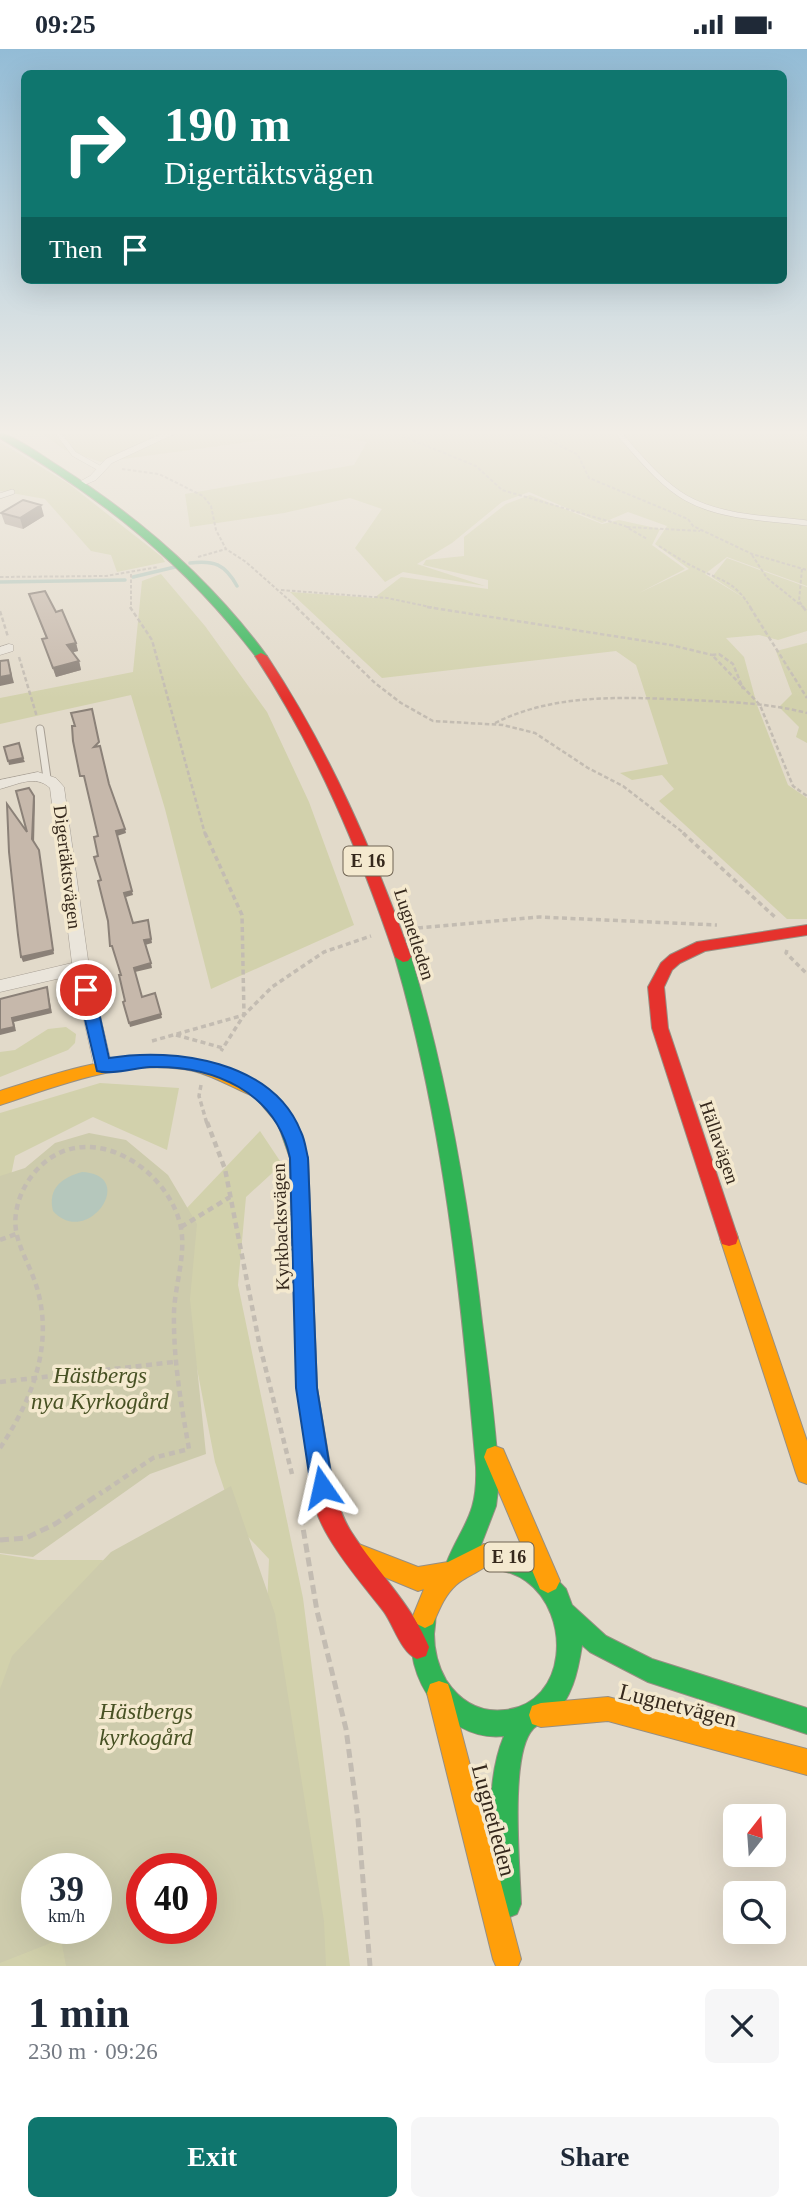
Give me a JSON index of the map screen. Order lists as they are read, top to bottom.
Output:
{
  "streets": {
    "main road": [
      "E 16",
      "Lugnetleden",
      "Hällavägen",
      "Kyrkbacksvägen",
      "Lugnetvägen"
    ],
    "street": ["Digertäktsvägen"]
  },
  "crossings": [
    ["E 16", "Lugnetleden"],
    ["E 16", "Kyrkbacksvägen"],
    ["E 16", "Lugnetvägen"],
    ["Digertäktsvägen", "Kyrkbacksvägen"],
    ["Lugnetleden", "Kyrkbacksvägen"],
    ["Lugnetleden", "Lugnetvägen"],
    ["Kyrkbacksvägen", "Lugnetvägen"]
  ],
  "parks": ["Hästbergs nya Kyrkogård", "Hästbergs kyrkogård"],
  "north": "top",
  "page": {
    "status": "09:25",
    "turn": ["190 m", "Digertäktsvägen"],
    "then": "Then",
    "speed": "39 km/h",
    "limit": "40",
    "heading": ["1 min", "230 m · 09:26"],
    "buttons": ["Exit", "Share"]
  }
}
